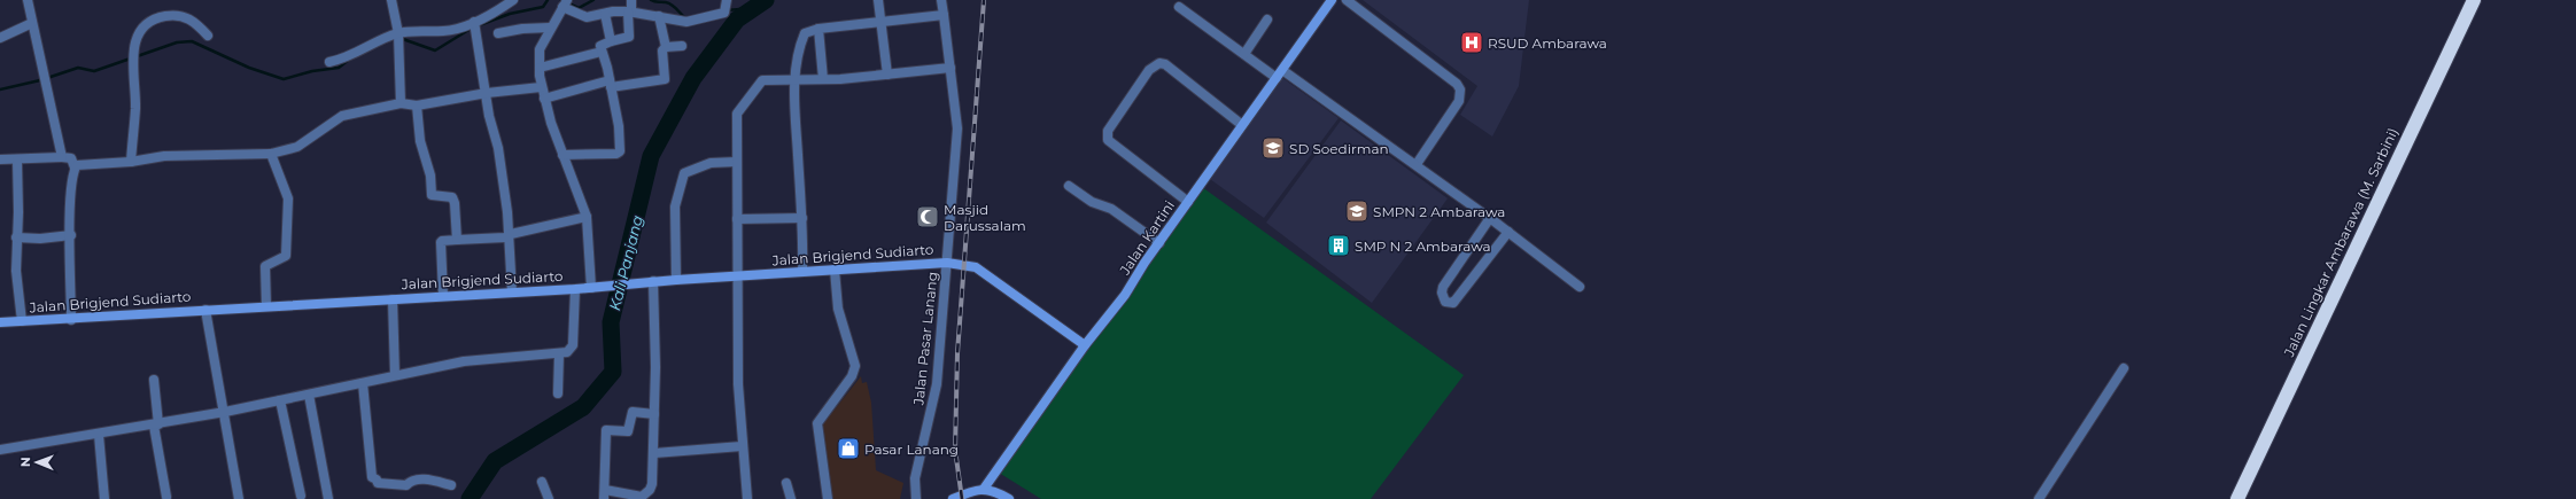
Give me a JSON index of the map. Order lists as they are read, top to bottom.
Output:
{
  "streets": {
    "highway": ["Jalan Lingkar Ambarawa (M. Sarbini)"],
    "street": ["Jalan Kartini", "Jalan Brigjend Sudiarto", "Jalan Pasar Lanang"]
  },
  "crossings": [
    ["Jalan Kartini", "Jalan Brigjend Sudiarto"],
    ["Jalan Brigjend Sudiarto", "Jalan Pasar Lanang"]
  ],
  "water": ["Kali Panjang"],
  "places": {
    "hospital": ["RSUD Ambarawa"],
    "school or university": ["SD Soedirman", "SMPN 2 Ambarawa"],
    "mosque": ["Masjid Darussalam"],
    "building": ["SMP N 2 Ambarawa"],
    "shop": ["Pasar Lanang"]
  },
  "north": "left"
}
